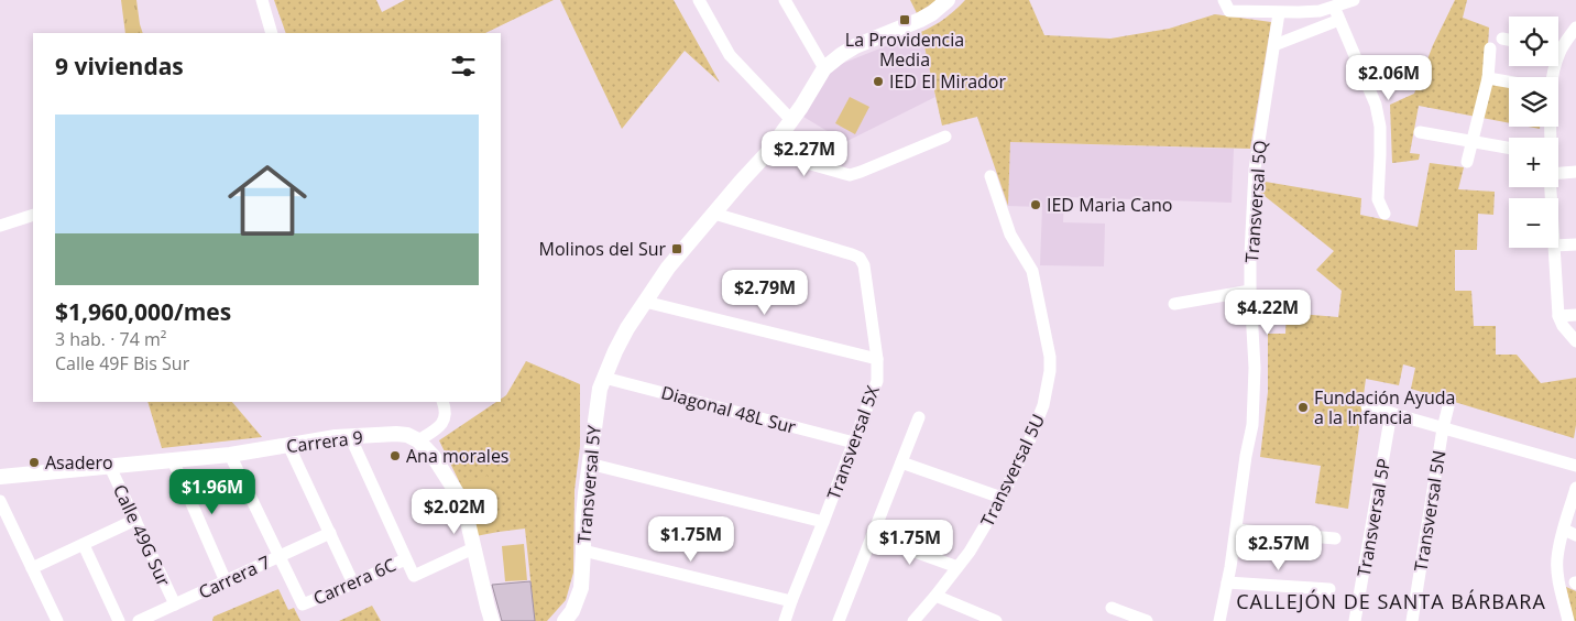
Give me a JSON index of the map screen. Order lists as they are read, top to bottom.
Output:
{
  "streets": {
    "street": [
      "Transversal 5Q",
      "Diagonal 48L Sur",
      "Carrera 9",
      "Transversal 5X",
      "Transversal 5U",
      "Transversal 5Y",
      "Transversal 5N",
      "Transversal 5P",
      "Calle 49G Sur",
      "Carrera 7",
      "Carrera 6C"
    ]
  },
  "crossings": [
    ["Diagonal 48L Sur", "Transversal 5X"],
    ["Diagonal 48L Sur", "Transversal 5Y"],
    ["Carrera 9", "Calle 49G Sur"],
    ["Transversal 5X", "Transversal 5Y"],
    ["Calle 49G Sur", "Carrera 7"],
    ["Carrera 7", "Carrera 6C"]
  ],
  "districts": ["CALLEJÓN DE SANTA BÁRBARA"],
  "places": {
    "transit": ["La Providencia Media", "Molinos del Sur"],
    "other": [
      "IED El Mirador",
      "IED Maria Cano",
      "Fundación Ayuda a la Infancia",
      "Ana morales",
      "Asadero"
    ]
  },
  "page": {
    "map_buttons": ["+", "−"],
    "heading": "9 viviendas",
    "price": [
      "$2.06M",
      "$2.27M",
      "$2.79M",
      "$4.22M",
      "$1.96M",
      "$2.02M",
      "$1.75M",
      "$1.75M",
      "$2.57M"
    ],
    "list": [
      {
        "name": "$1,960,000/mes",
        "note": "3 hab. · 74 m² · Calle 49F Bis Sur"
      }
    ]
  }
}
